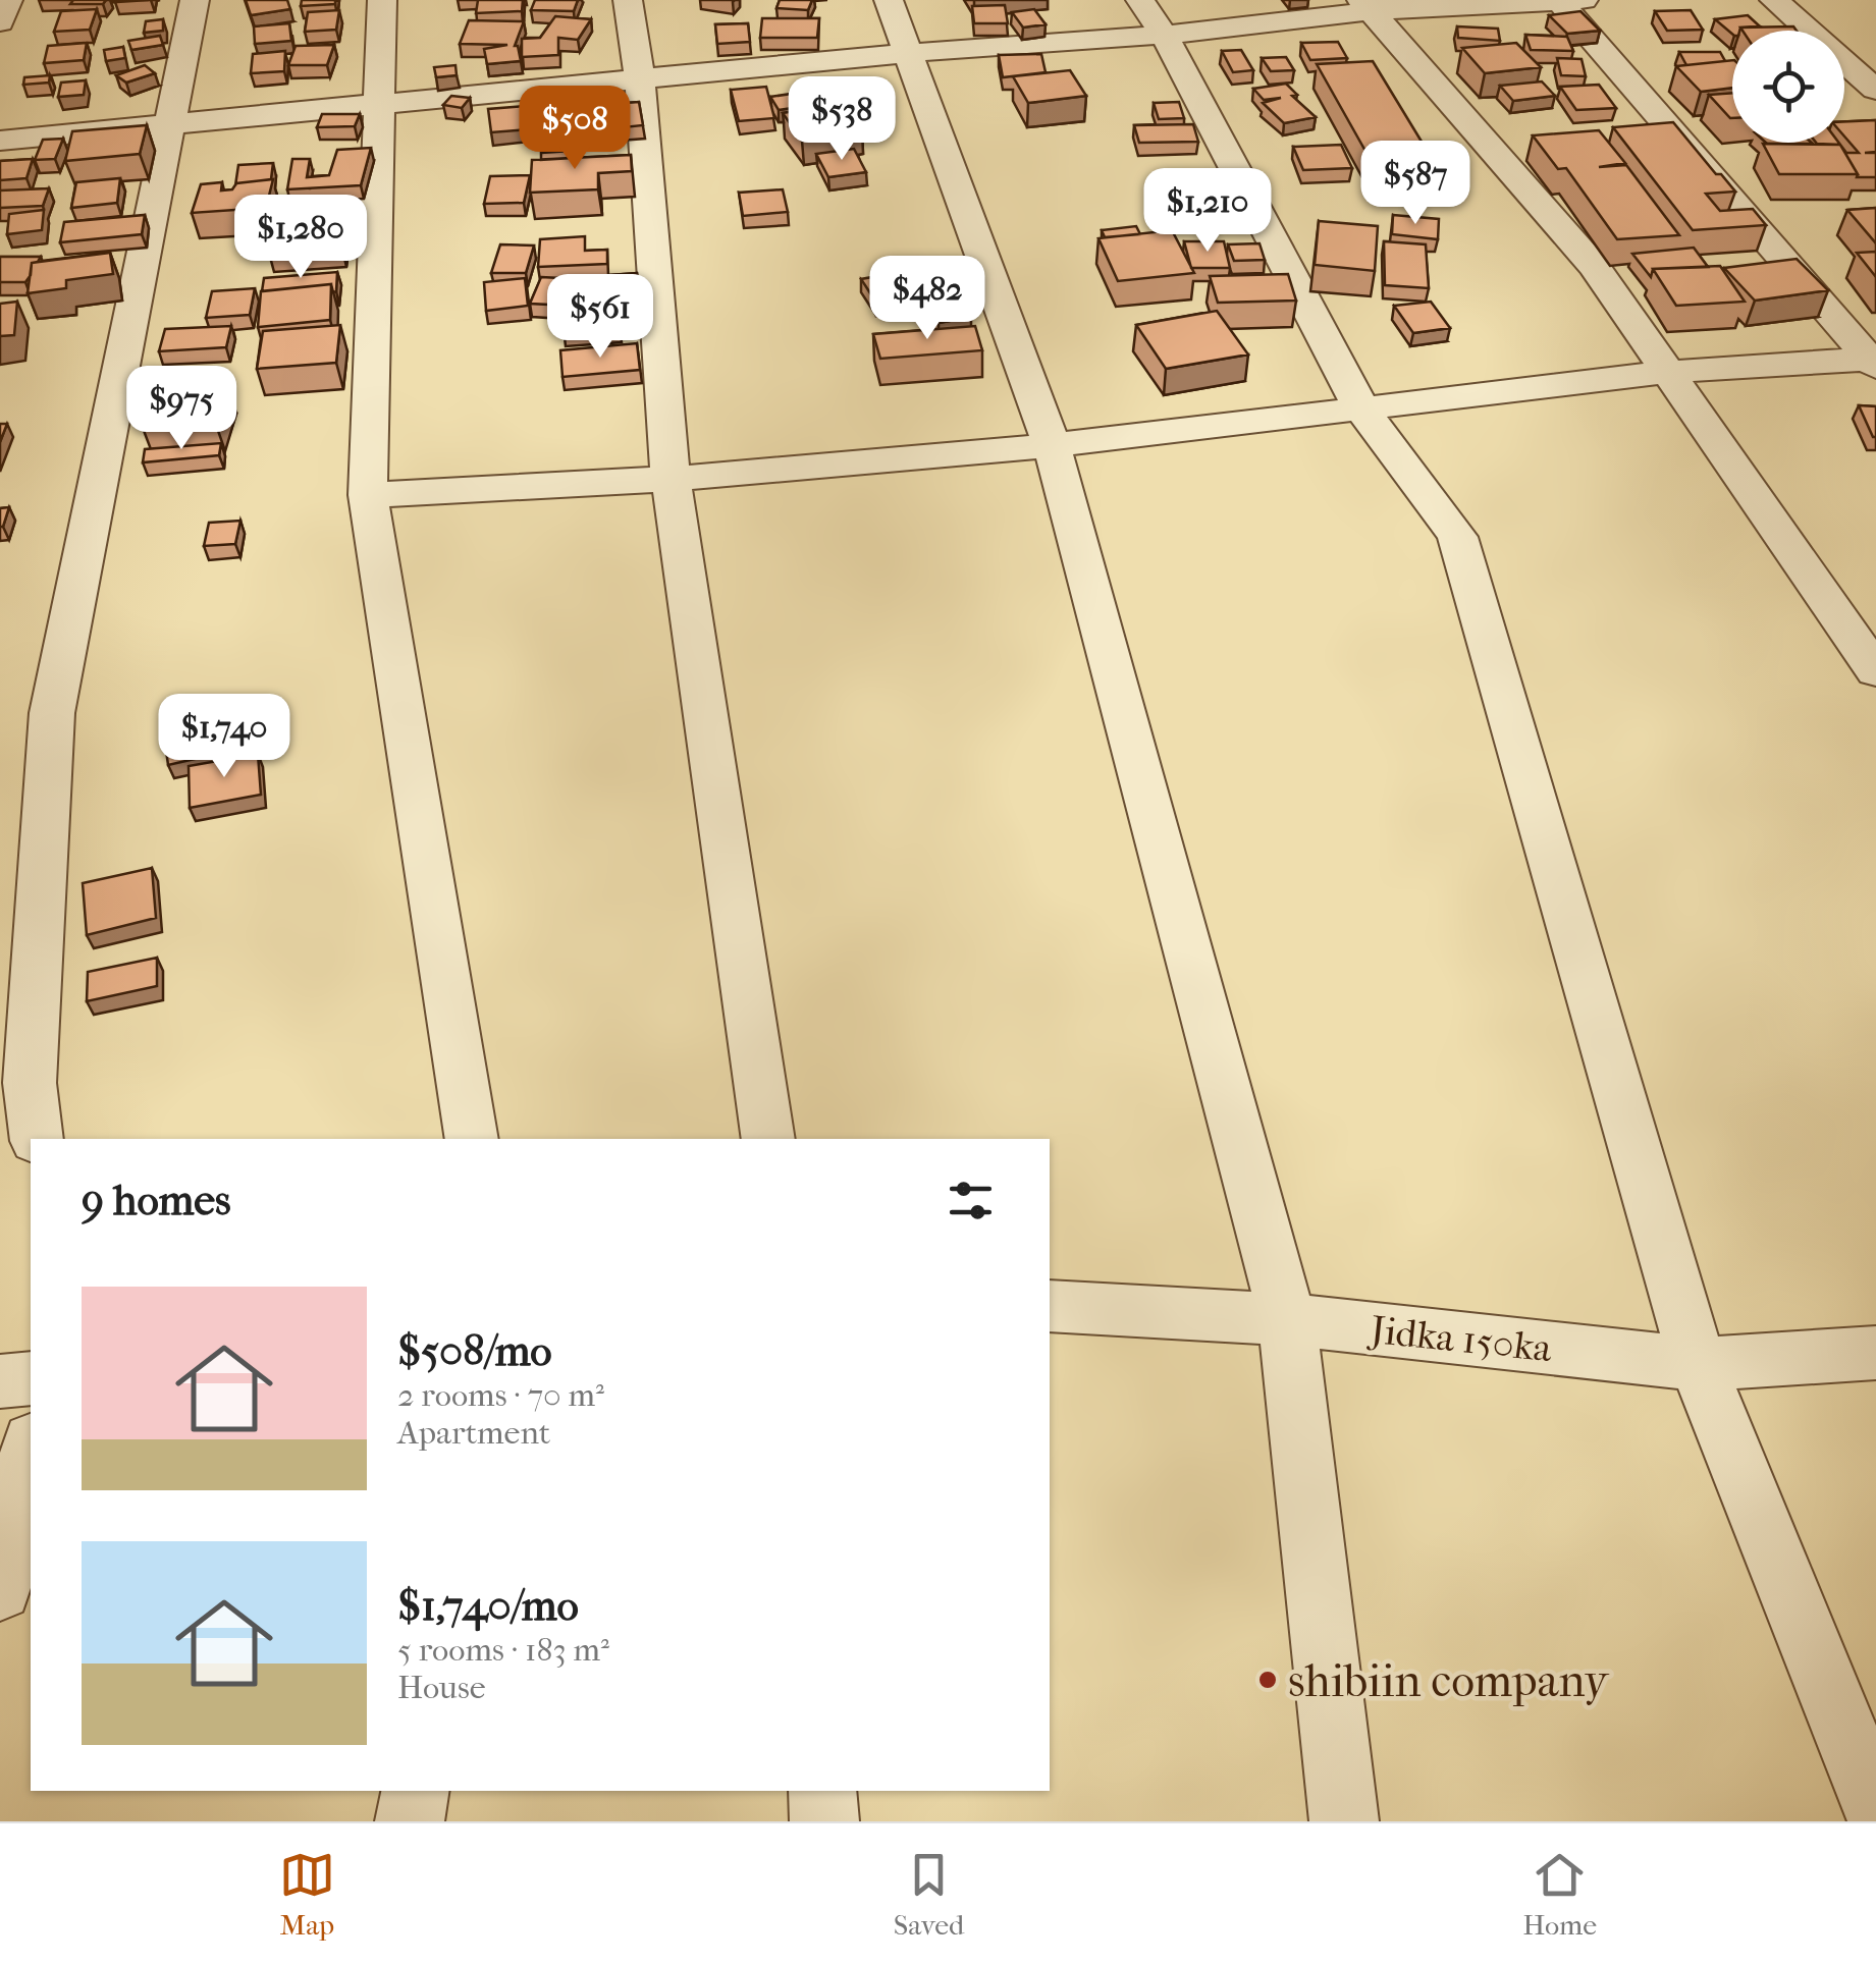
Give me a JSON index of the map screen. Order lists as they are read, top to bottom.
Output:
{
  "streets": {
    "street": ["Jidka 150ka"]
  },
  "places": ["shibiin company"],
  "page": {
    "price": [
      "$538",
      "$508",
      "$587",
      "$1,210",
      "$1,280",
      "$482",
      "$561",
      "$975",
      "$1,740"
    ],
    "heading": "9 homes",
    "list": [
      {
        "name": "$508/mo",
        "note": "2 rooms · 70 m² · Apartment"
      },
      {
        "name": "$1,740/mo",
        "note": "5 rooms · 183 m² · House"
      }
    ],
    "tabs": ["Map", "Saved", "Home"]
  }
}
